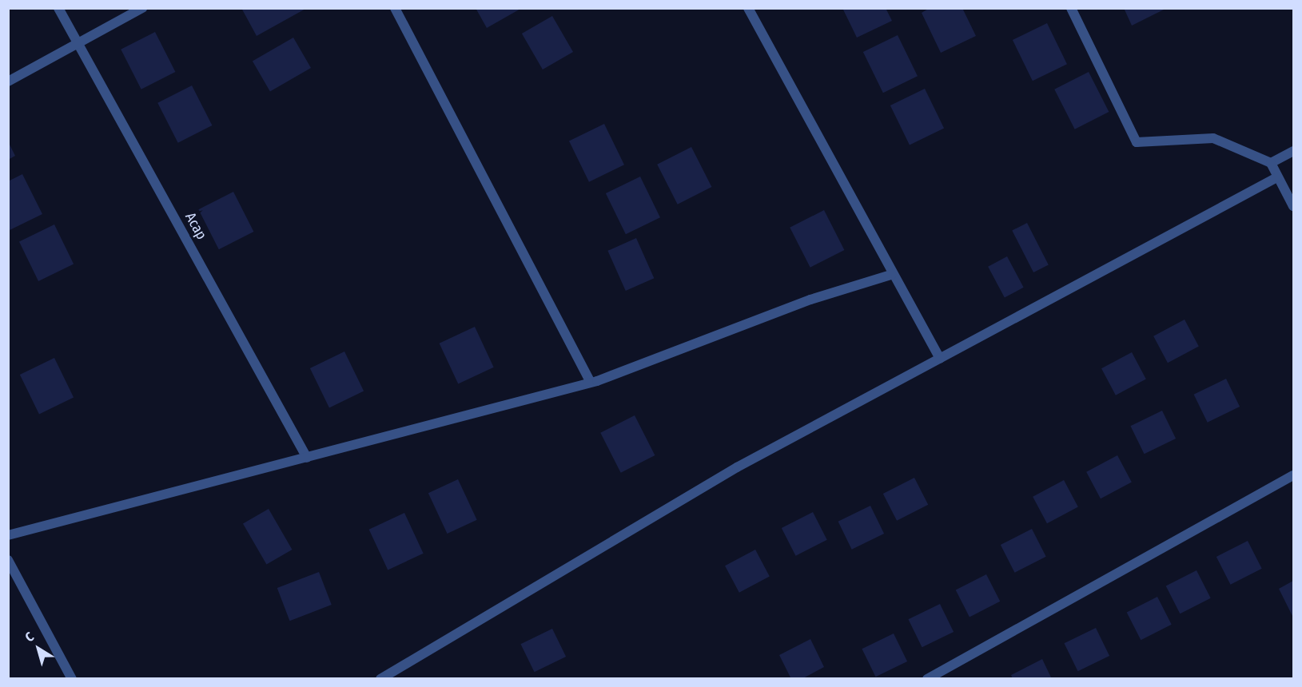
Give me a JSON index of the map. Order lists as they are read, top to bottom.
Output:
{
  "streets": {
    "street": ["Асар"]
  },
  "north": "top left"
}
